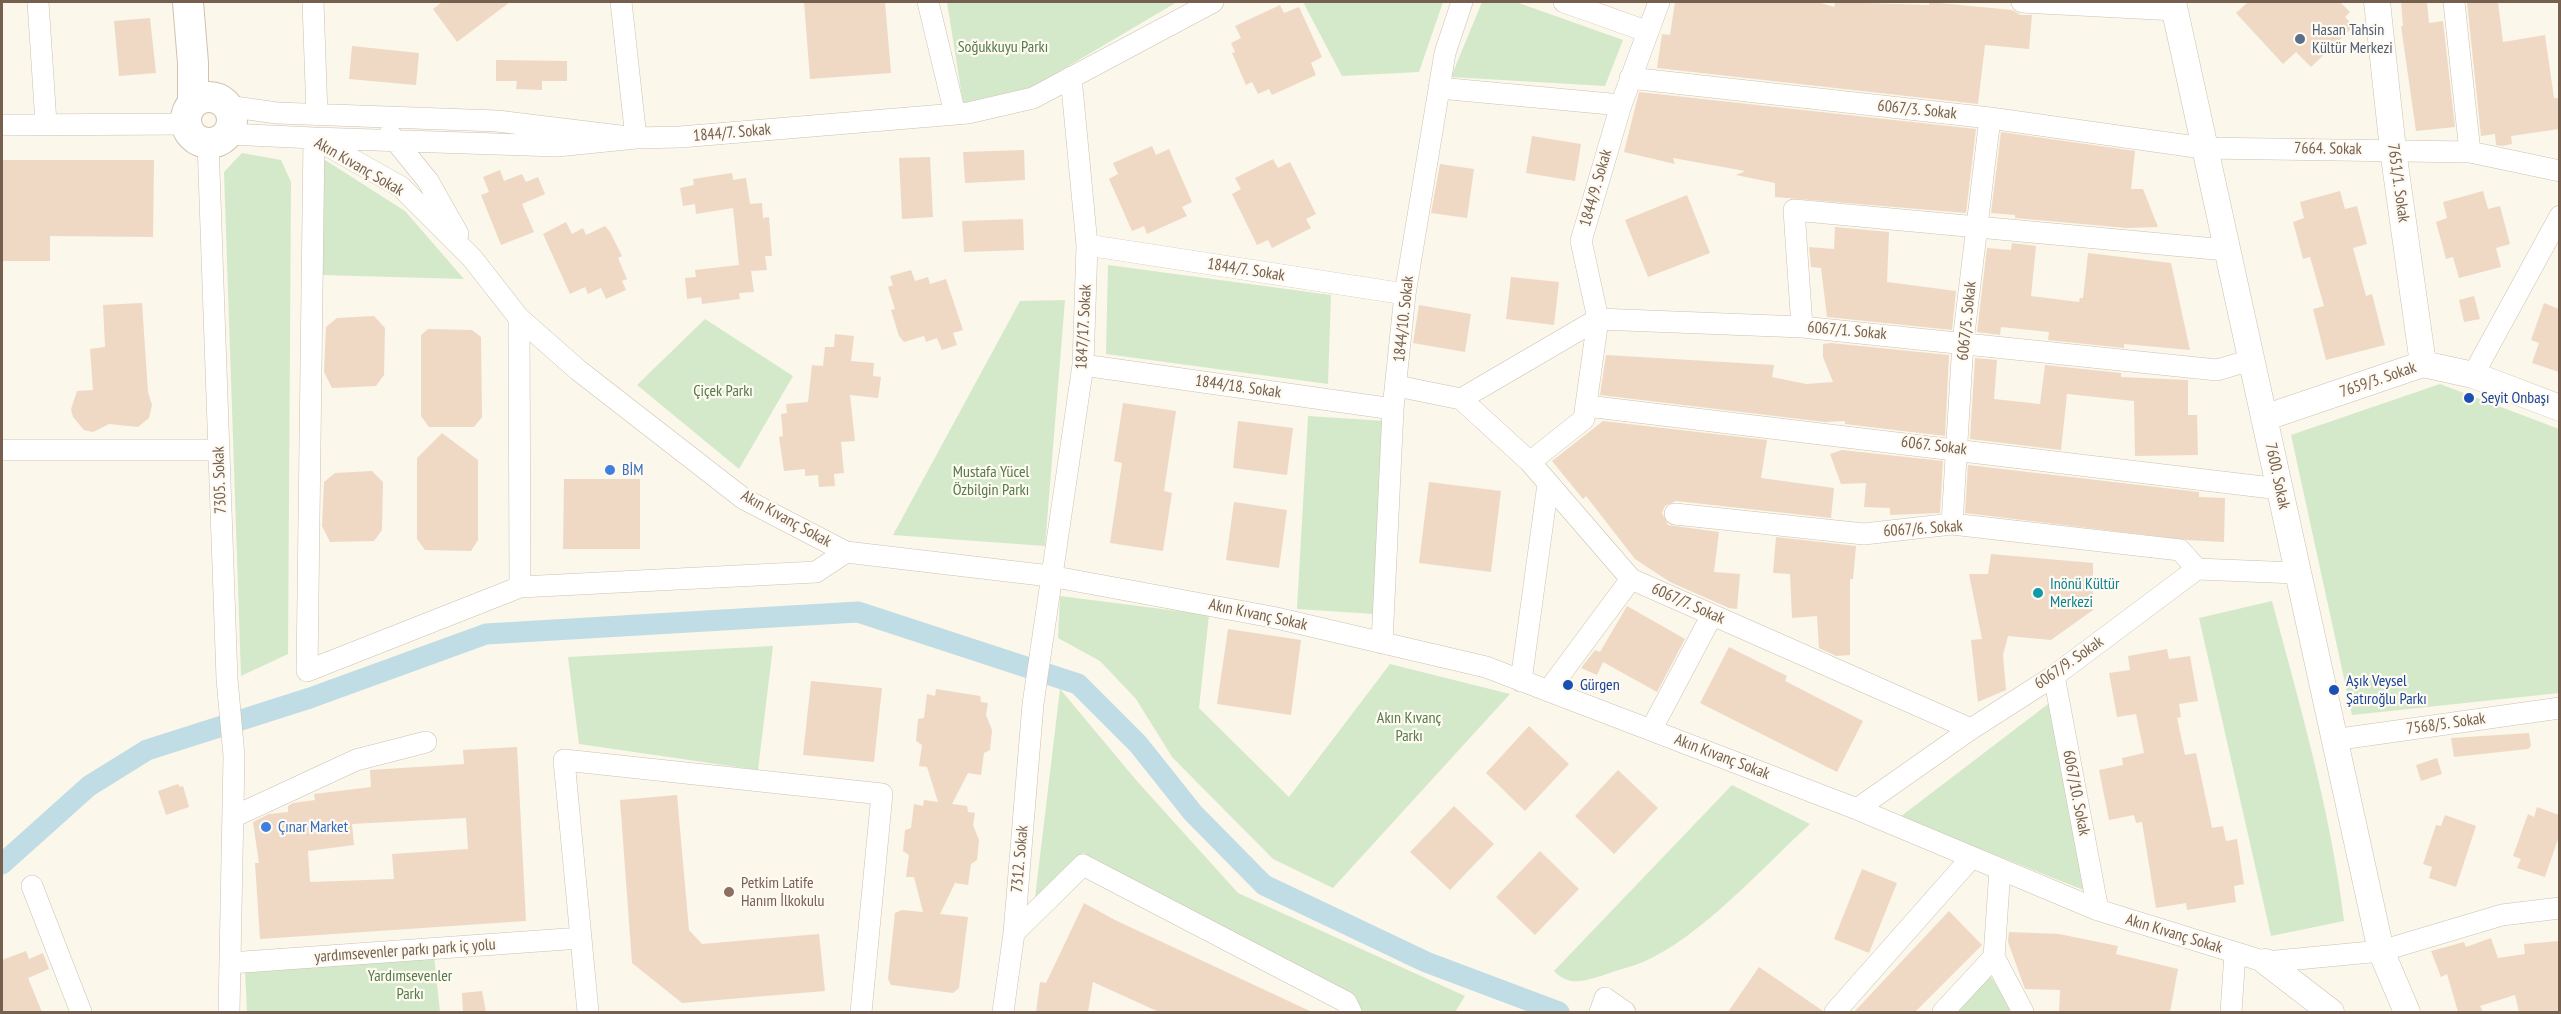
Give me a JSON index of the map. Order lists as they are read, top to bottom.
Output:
{
  "streets": {
    "street": [
      "6067/3. Sokak",
      "1844/7. Sokak",
      "7664. Sokak",
      "Akın Kıvanç Sokak",
      "7651/1. Sokak",
      "1844/9. Sokak",
      "1844/10. Sokak",
      "6067/5. Sokak",
      "1847/17. Sokak",
      "6067/1. Sokak",
      "7659/3. Sokak",
      "1844/18. Sokak",
      "6067. Sokak",
      "7600. Sokak",
      "7305. Sokak",
      "6067/6. Sokak",
      "6067/7. Sokak",
      "6067/9. Sokak",
      "7568/5. Sokak",
      "6067/10. Sokak",
      "7312. Sokak",
      "yardımsevenler parkı park iç yolu"
    ]
  },
  "crossings": [
    ["6067/3. Sokak", "7664. Sokak"],
    ["6067/3. Sokak", "1844/9. Sokak"],
    ["6067/3. Sokak", "6067/5. Sokak"],
    ["6067/3. Sokak", "7600. Sokak"],
    ["1844/7. Sokak", "Akın Kıvanç Sokak"],
    ["1844/7. Sokak", "1844/10. Sokak"],
    ["1844/7. Sokak", "1847/17. Sokak"],
    ["1844/7. Sokak", "7305. Sokak"],
    ["7664. Sokak", "7651/1. Sokak"],
    ["7664. Sokak", "7600. Sokak"],
    ["Akın Kıvanç Sokak", "1844/10. Sokak"],
    ["Akın Kıvanç Sokak", "1847/17. Sokak"],
    ["Akın Kıvanç Sokak", "7600. Sokak"],
    ["Akın Kıvanç Sokak", "7305. Sokak"],
    ["Akın Kıvanç Sokak", "6067/9. Sokak"],
    ["Akın Kıvanç Sokak", "6067/10. Sokak"],
    ["7651/1. Sokak", "7659/3. Sokak"],
    ["1844/9. Sokak", "6067/1. Sokak"],
    ["1844/9. Sokak", "6067. Sokak"],
    ["1844/9. Sokak", "6067/7. Sokak"],
    ["1844/10. Sokak", "1844/18. Sokak"],
    ["6067/5. Sokak", "6067/1. Sokak"],
    ["6067/5. Sokak", "6067. Sokak"],
    ["6067/5. Sokak", "6067/6. Sokak"],
    ["1847/17. Sokak", "1844/18. Sokak"],
    ["1847/17. Sokak", "7312. Sokak"],
    ["6067/1. Sokak", "7600. Sokak"],
    ["7659/3. Sokak", "7600. Sokak"],
    ["6067. Sokak", "7600. Sokak"],
    ["7600. Sokak", "7568/5. Sokak"],
    ["7305. Sokak", "yardımsevenler parkı park iç yolu"],
    ["6067/6. Sokak", "6067/9. Sokak"],
    ["6067/7. Sokak", "6067/9. Sokak"],
    ["6067/9. Sokak", "6067/10. Sokak"]
  ],
  "parks": [
    "Soğukkuyu Parkı",
    "Çiçek Parkı",
    "Mustafa Yücel Özbilgin Parkı",
    "Akın Kıvanç Parkı",
    "Yardımsevenler Parkı"
  ],
  "places": [
    "Hasan Tahsin Kültür Merkezi",
    "Seyit Onbaşı",
    "BİM",
    "Inönü Kültür Merkezi",
    "Gürgen",
    "Aşık Veysel Şatıroğlu Parkı",
    "Çınar Market",
    "Petkim Latife Hanım İlkokulu"
  ]
}
